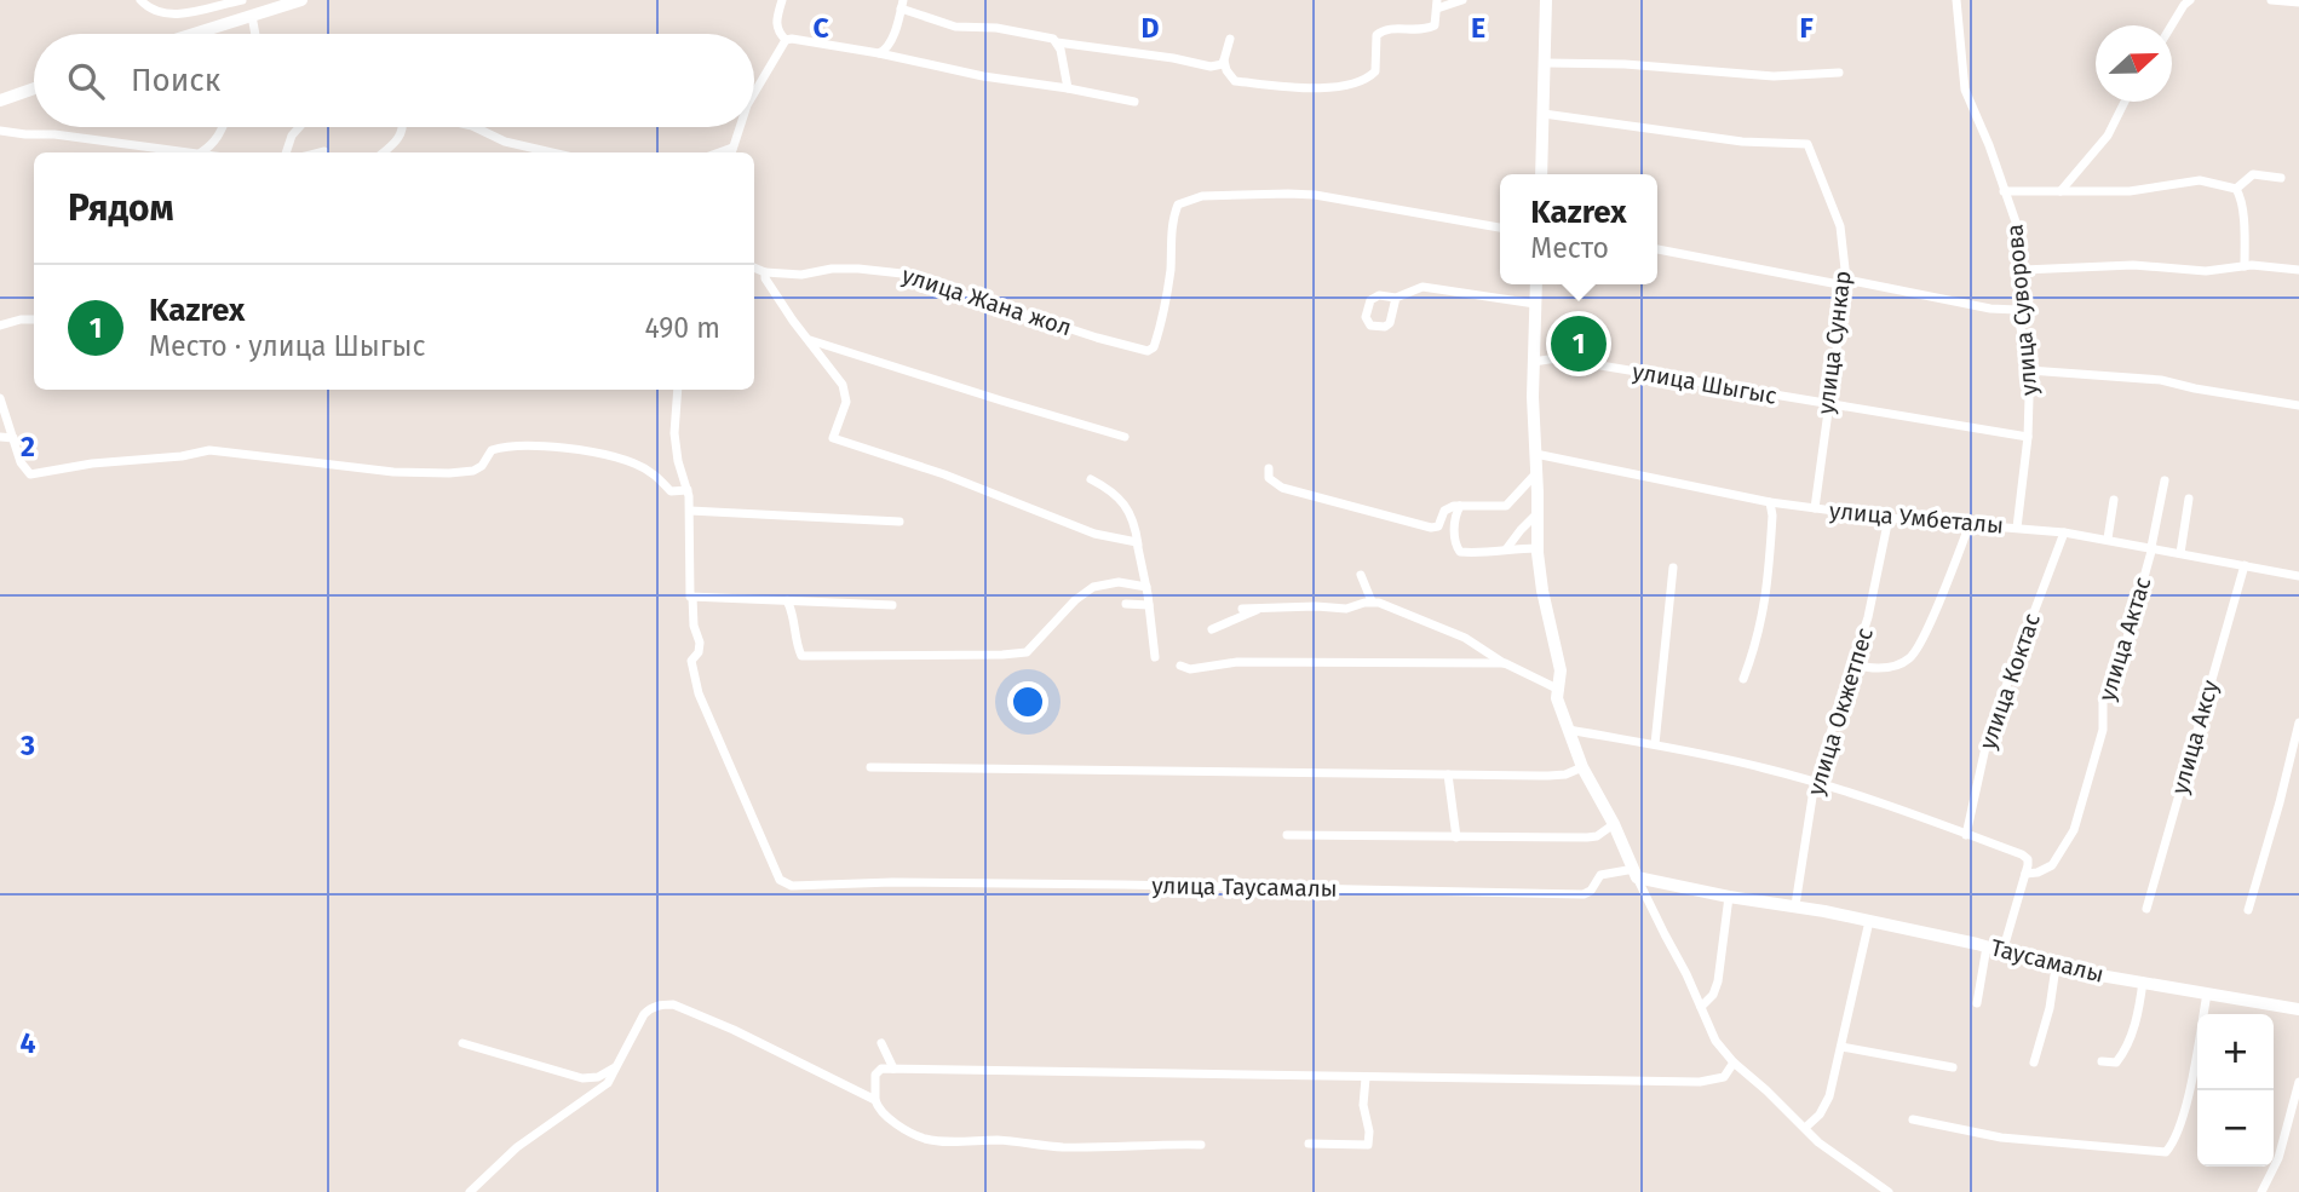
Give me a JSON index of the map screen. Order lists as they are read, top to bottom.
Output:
{
  "streets": {
    "street": [
      "улица Жана жол",
      "улица Суворова",
      "улица Сункар",
      "улица Шыгыс",
      "улица Умбеталы",
      "улица Актас",
      "улица Коктас",
      "улица Окжетпес",
      "улица Аксу",
      "улица Таусамалы",
      "Таусамалы"
    ]
  },
  "crossings": [
    ["улица Суворова", "улица Шыгыс"],
    ["улица Суворова", "улица Умбеталы"],
    ["улица Сункар", "улица Шыгыс"],
    ["улица Сункар", "улица Умбеталы"],
    ["улица Умбеталы", "улица Актас"],
    ["улица Умбеталы", "улица Коктас"],
    ["улица Умбеталы", "улица Окжетпес"],
    ["улица Умбеталы", "улица Аксу"],
    ["улица Окжетпес", "Таусамалы"]
  ],
  "north": "right",
  "page": {
    "search": "Поиск",
    "heading": "Рядом",
    "popup": ["Kazrex", "Место"],
    "list": [
      {
        "mark": "1",
        "name": "Kazrex",
        "note": "Место · улица Шыгыс",
        "value": "490 m"
      }
    ],
    "pins": "1",
    "map_buttons": ["+", "−"]
  },
  "grid": {
    "columns": [
      "C",
      "D",
      "E",
      "F"
    ],
    "rows": ["2", "3", "4"]
  }
}
